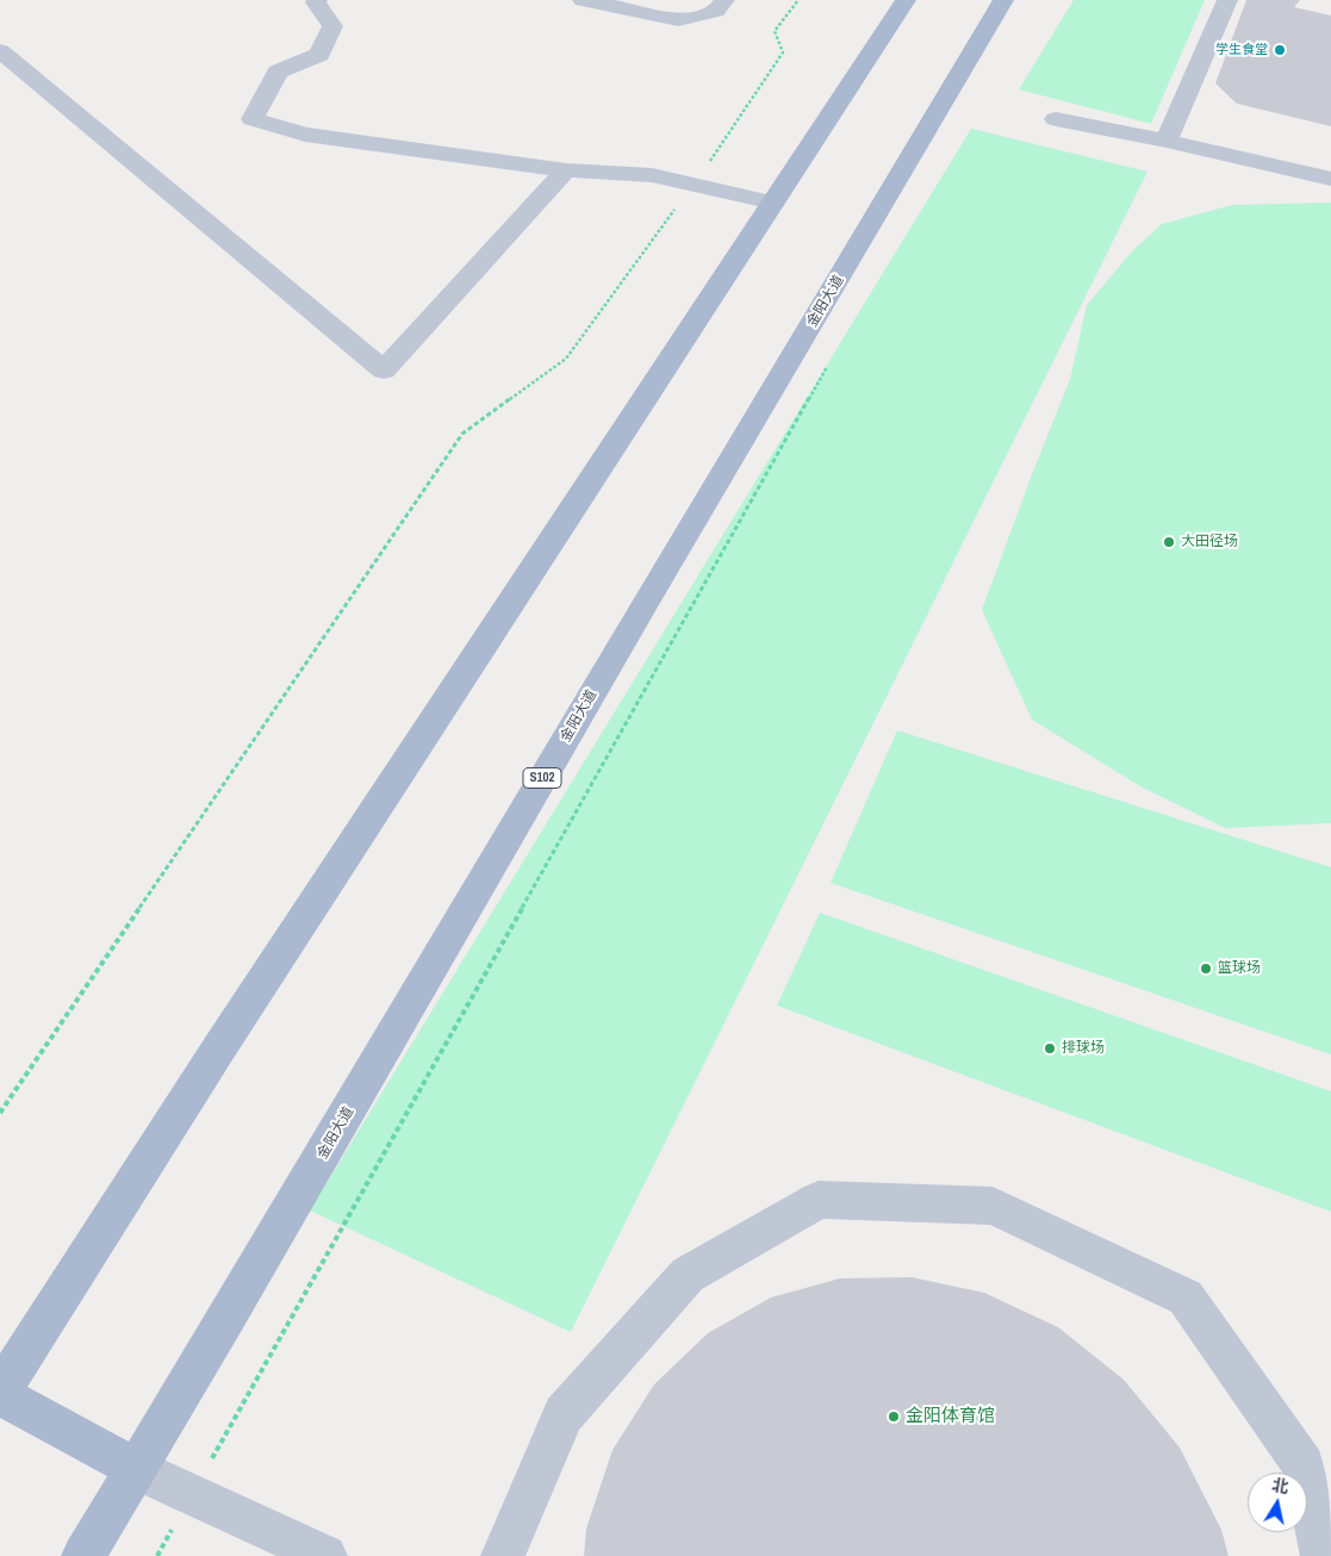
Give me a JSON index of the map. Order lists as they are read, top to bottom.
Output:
{
  "streets": {
    "main road": ["金阳大道", "S102"]
  },
  "places": [
    "学生食堂",
    "大田径场",
    "篮球场",
    "排球场",
    "金阳体育馆"
  ],
  "north": "top"
}
